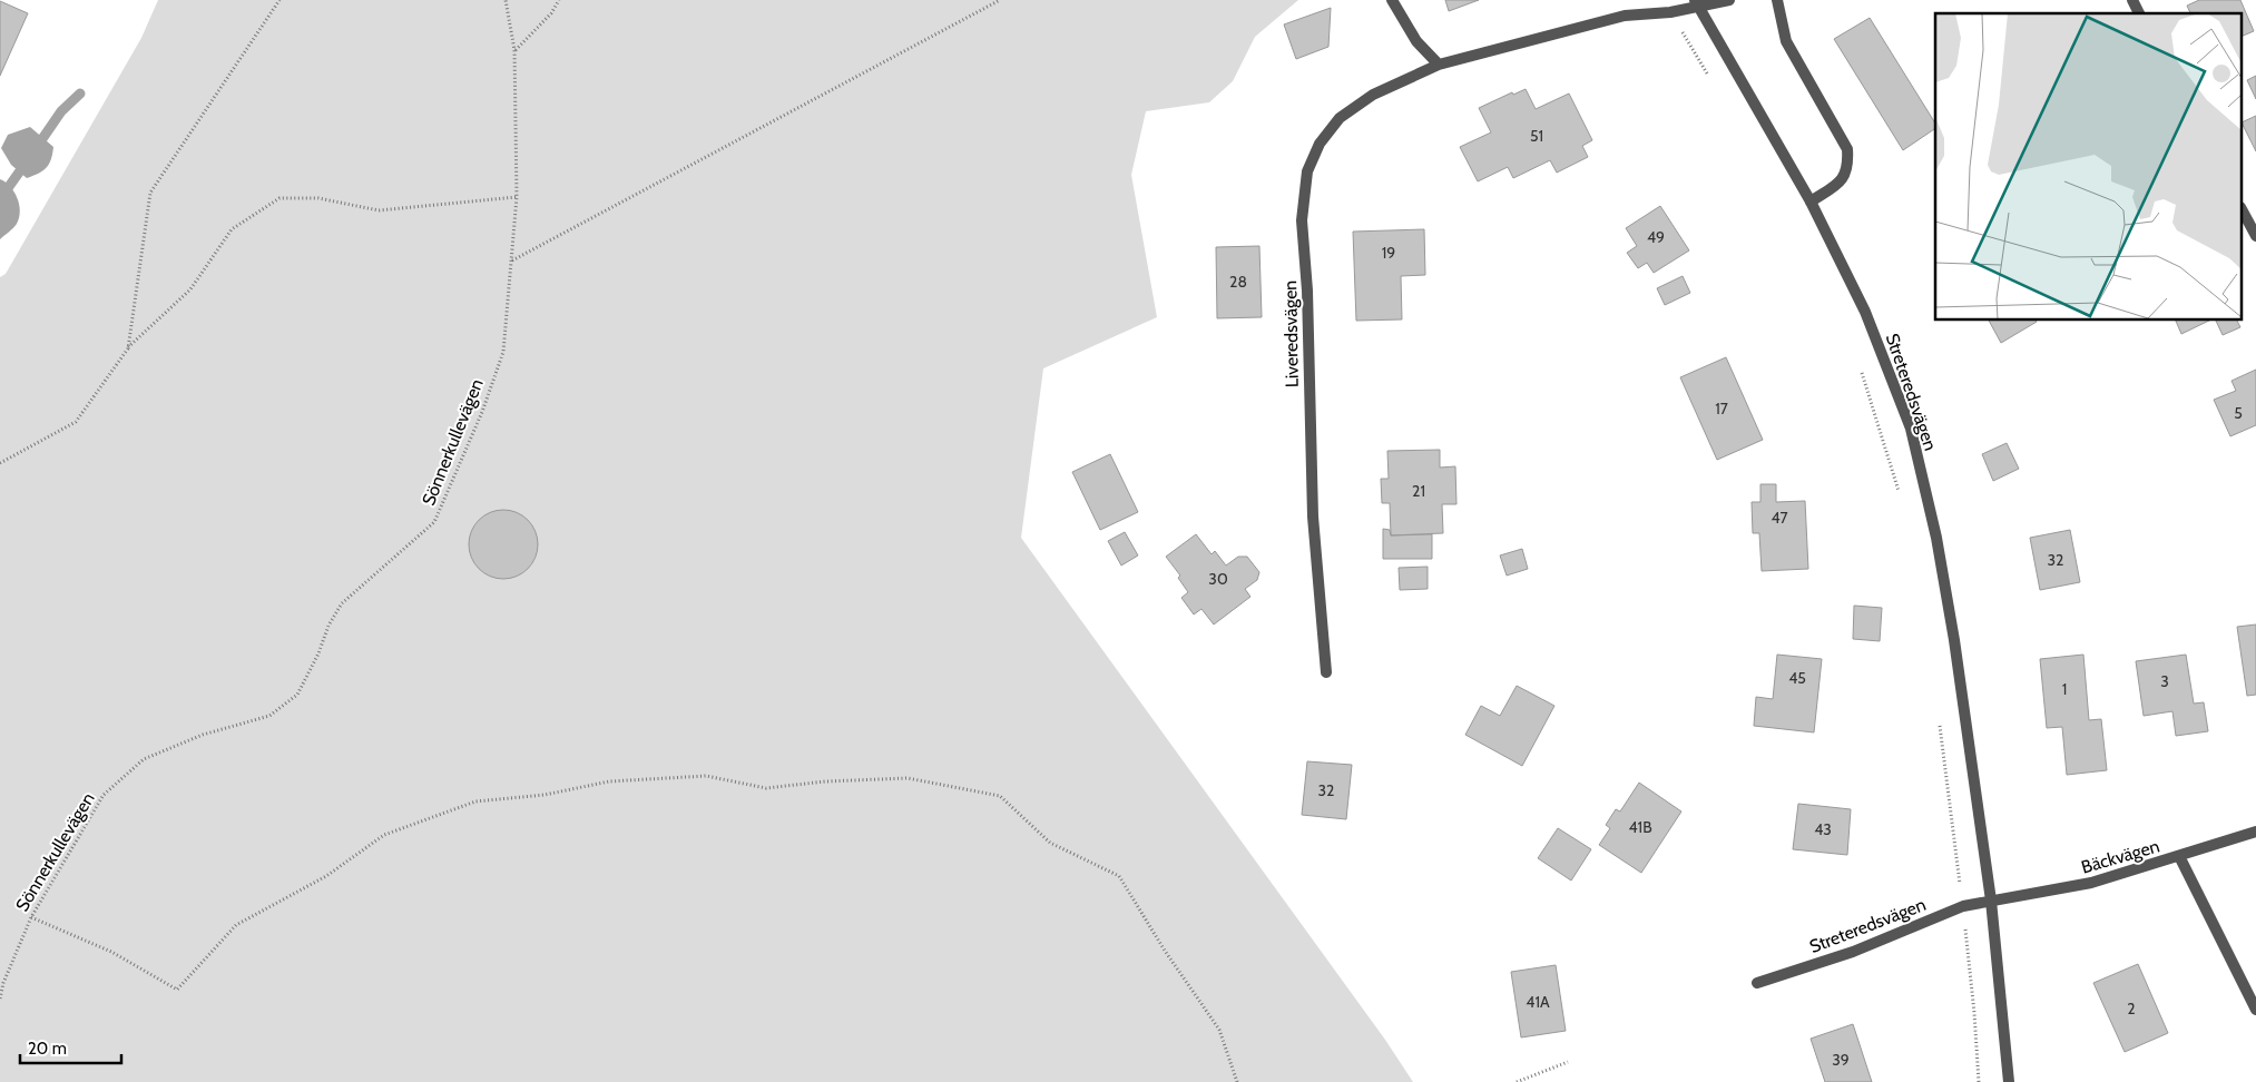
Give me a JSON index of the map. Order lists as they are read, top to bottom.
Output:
{
  "streets": {
    "street": ["Liveredsvägen", "Streteredsvägen", "Bäckvägen"],
    "path": ["Sönnerkullevägen"]
  },
  "crossings": [
    ["Liveredsvägen", "Streteredsvägen"],
    ["Streteredsvägen", "Bäckvägen"]
  ],
  "house_numbers": [
    "51",
    "49",
    "19",
    "28",
    "17",
    "5",
    "21",
    "47",
    "32",
    "30",
    "45",
    "3",
    "1",
    "32",
    "41B",
    "43",
    "41A",
    "2",
    "39"
  ],
  "scale_bar": "20 m"
}
